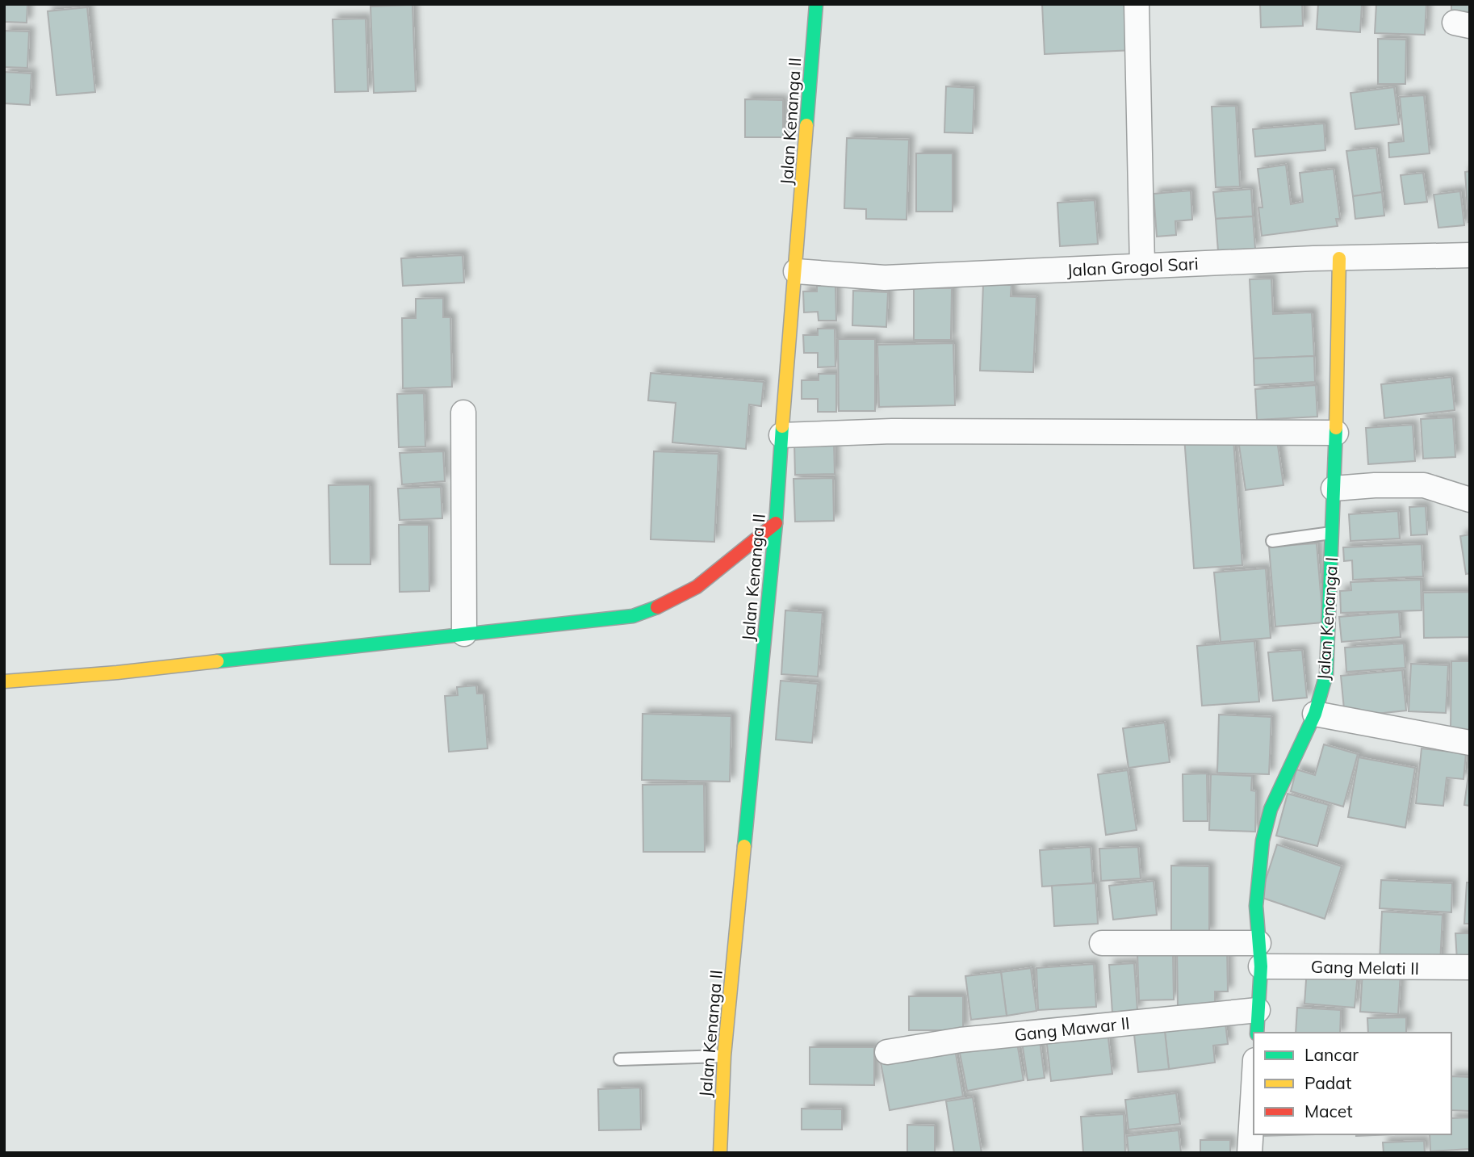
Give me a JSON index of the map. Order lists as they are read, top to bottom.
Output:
{
  "streets": {
    "street": [
      "Jalan Kenanga II",
      "Jalan Grogol Sari",
      "Jalan Kenanga I",
      "Gang Melati II",
      "Gang Mawar II"
    ]
  },
  "crossings": [
    ["Jalan Kenanga II", "Jalan Grogol Sari"],
    ["Jalan Grogol Sari", "Jalan Kenanga I"],
    ["Jalan Kenanga I", "Gang Melati II"],
    ["Jalan Kenanga I", "Gang Mawar II"]
  ],
  "legend": ["Lancar", "Padat", "Macet"]
}
